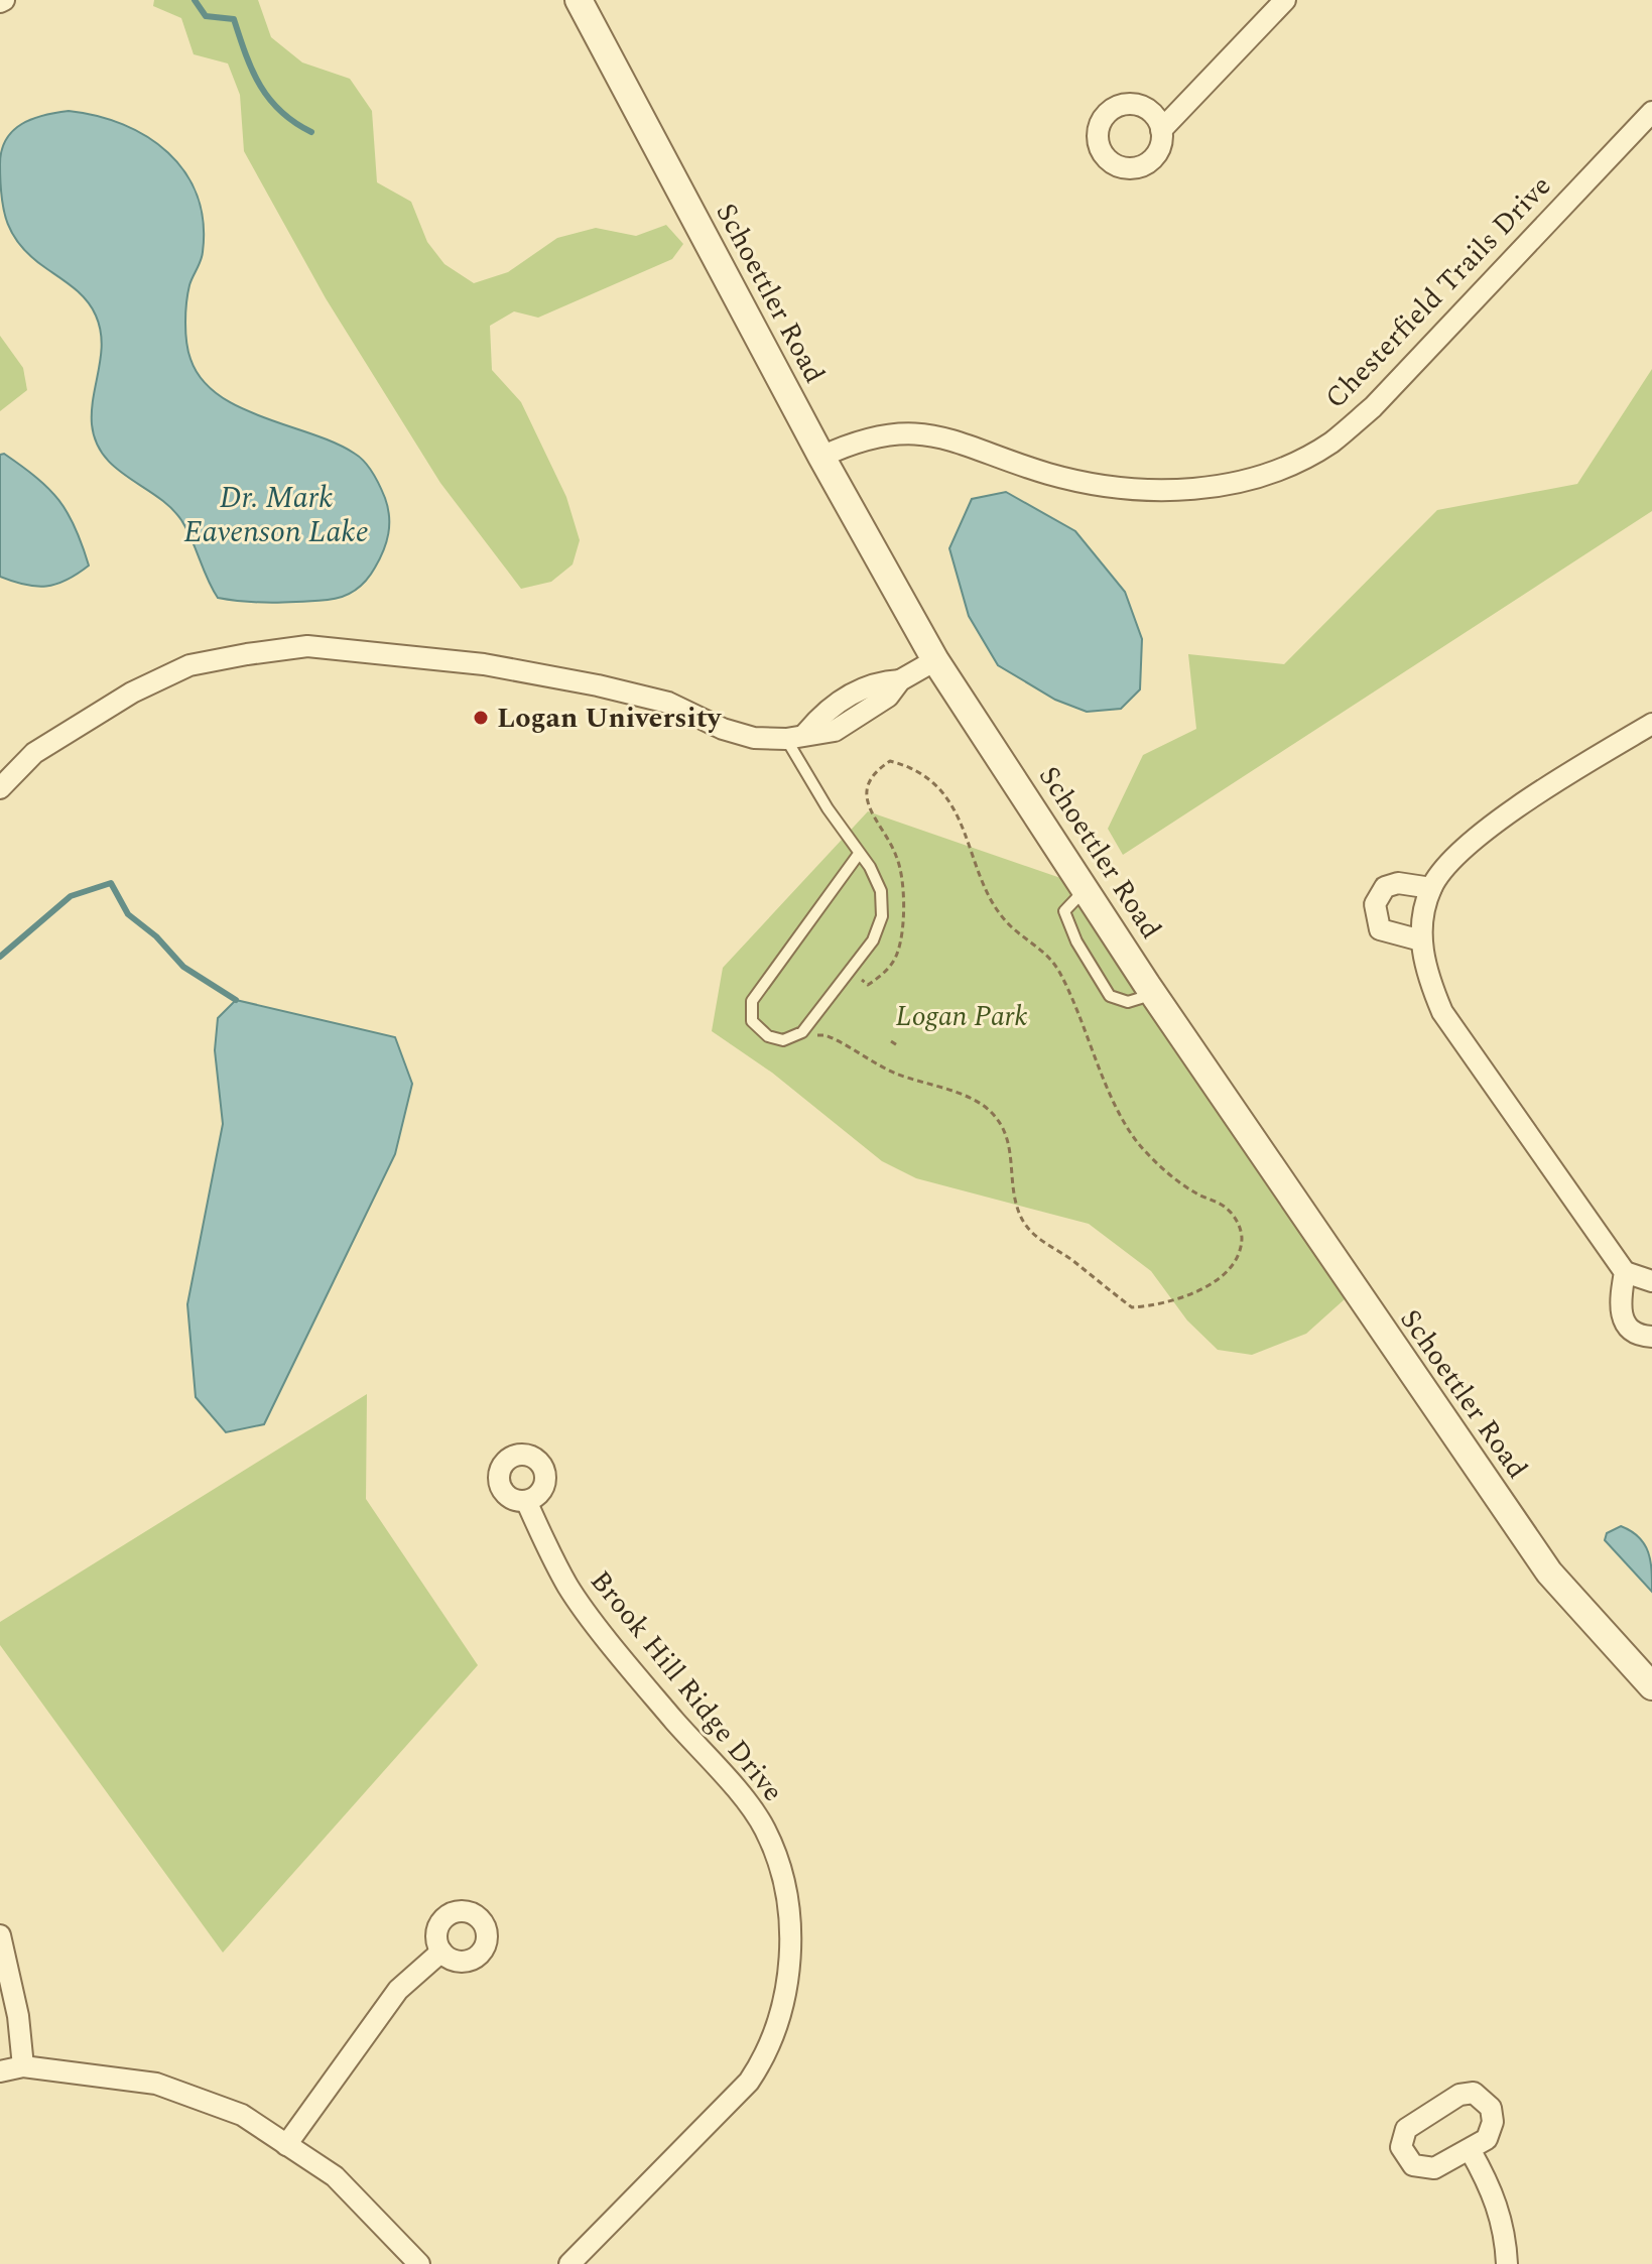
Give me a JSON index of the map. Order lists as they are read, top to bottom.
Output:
{
  "streets": {
    "street": ["Chesterfield Trails Drive", "Schoettler Road", "Brook Hill Ridge Drive"]
  },
  "crossings": [
    ["Chesterfield Trails Drive", "Schoettler Road"]
  ],
  "water": ["Dr. Mark Eavenson Lake"],
  "parks": ["Logan Park"],
  "places": ["Logan University"]
}
